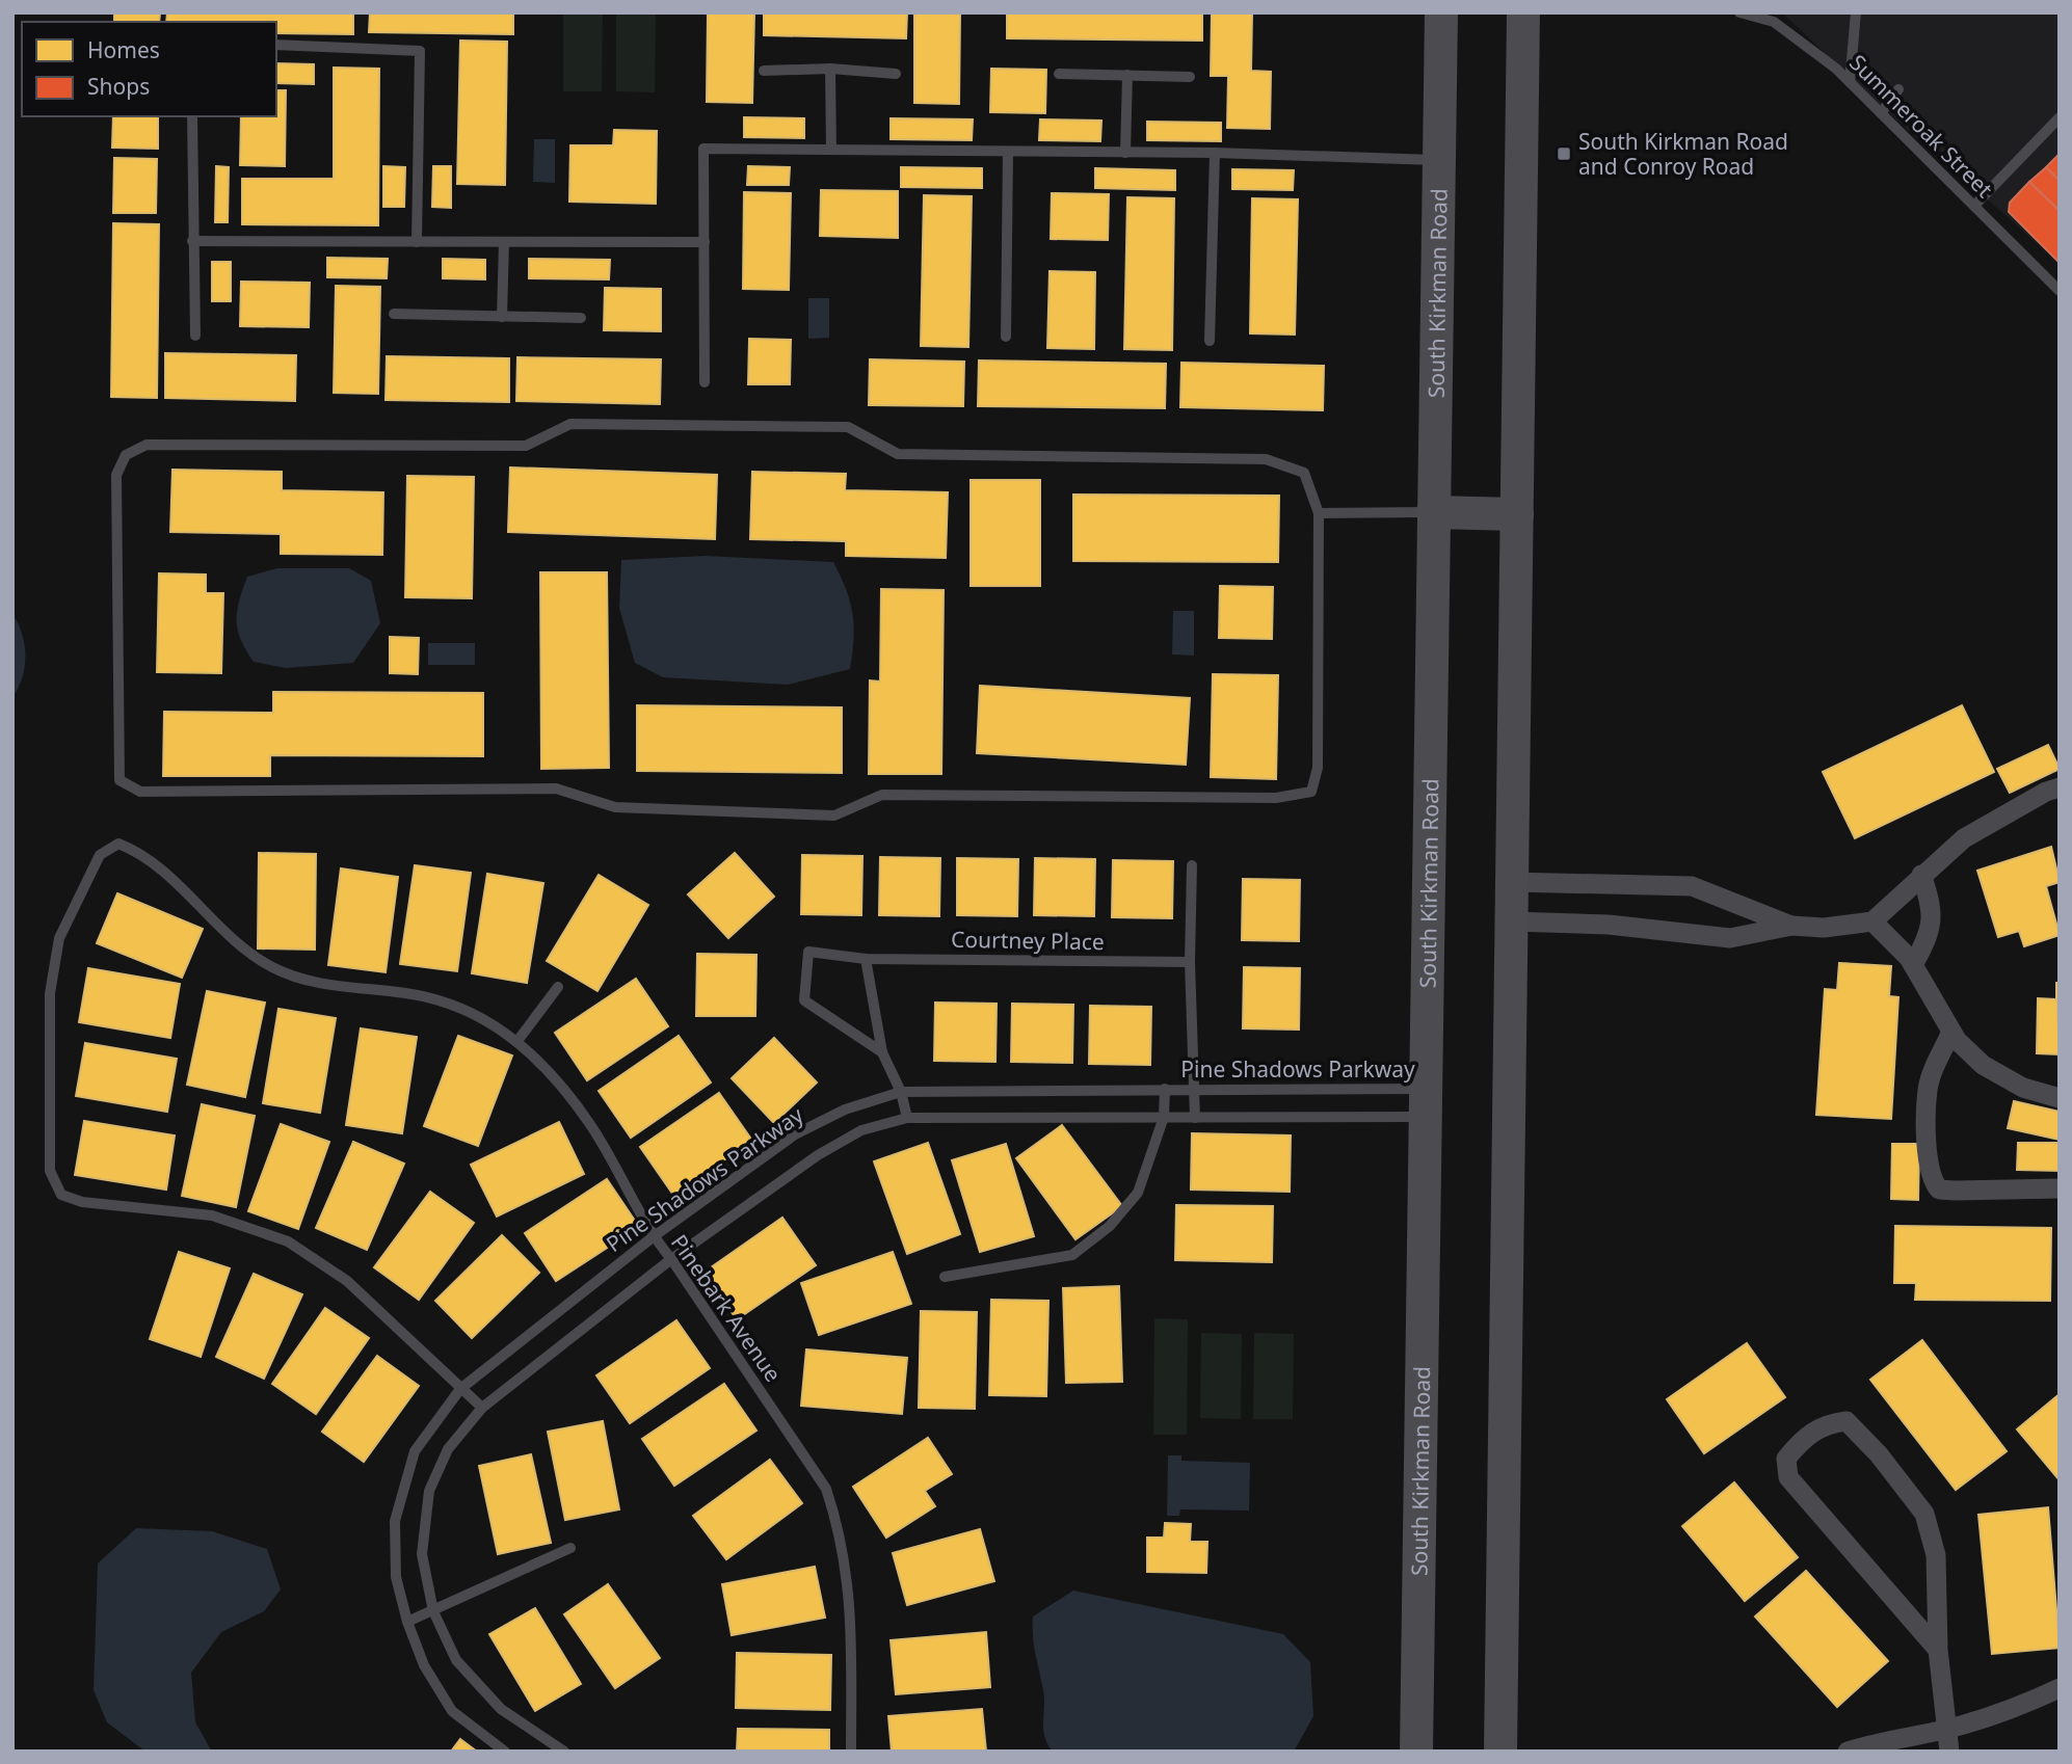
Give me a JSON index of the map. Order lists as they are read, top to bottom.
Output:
{
  "streets": {
    "main road": ["South Kirkman Road"],
    "lane": [
      "Summeroak Street",
      "Courtney Place",
      "Pine Shadows Parkway",
      "Pinebark Avenue"
    ]
  },
  "crossings": [
    ["South Kirkman Road", "Pine Shadows Parkway"],
    ["Pine Shadows Parkway", "Pinebark Avenue"]
  ],
  "places": {
    "transit": ["South Kirkman Road and Conroy Road"]
  },
  "legend": ["Homes", "Shops"]
}
